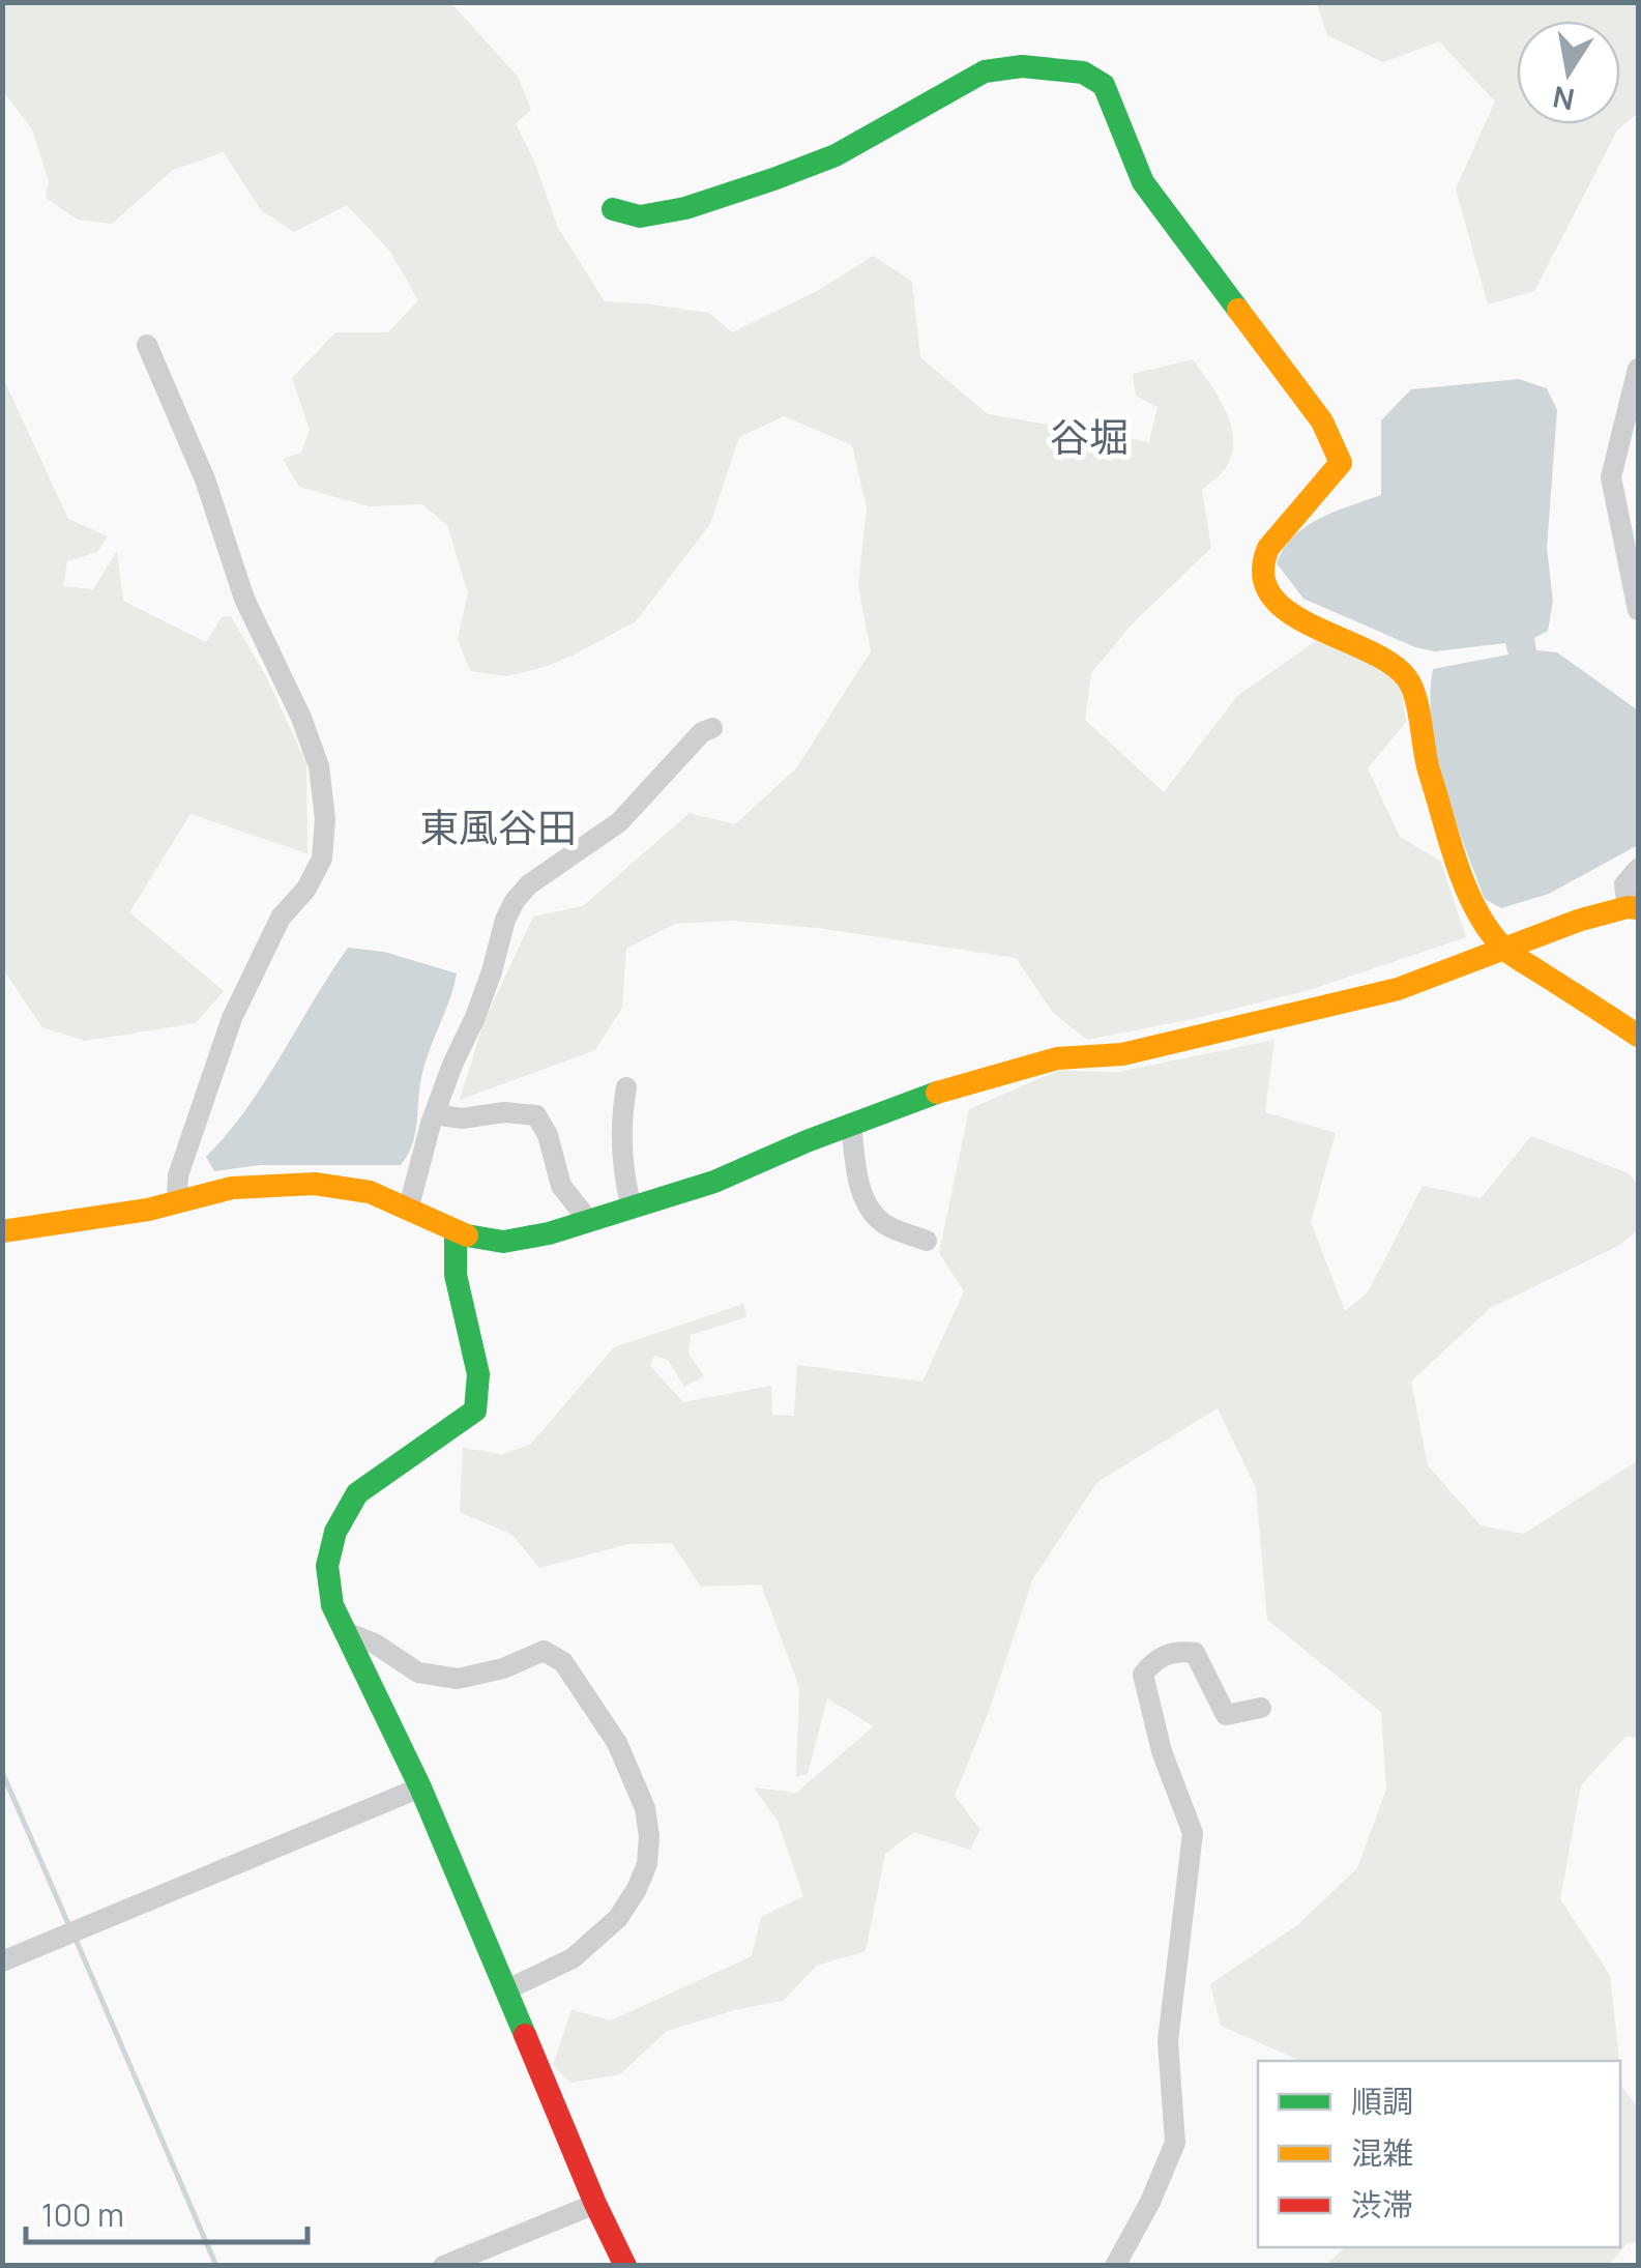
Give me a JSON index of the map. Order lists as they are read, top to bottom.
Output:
{
  "districts": ["谷堀", "東風谷田"],
  "legend": ["順調", "混雑", "渋滞"],
  "scale_bar": "100 m",
  "north": "bottom"
}
